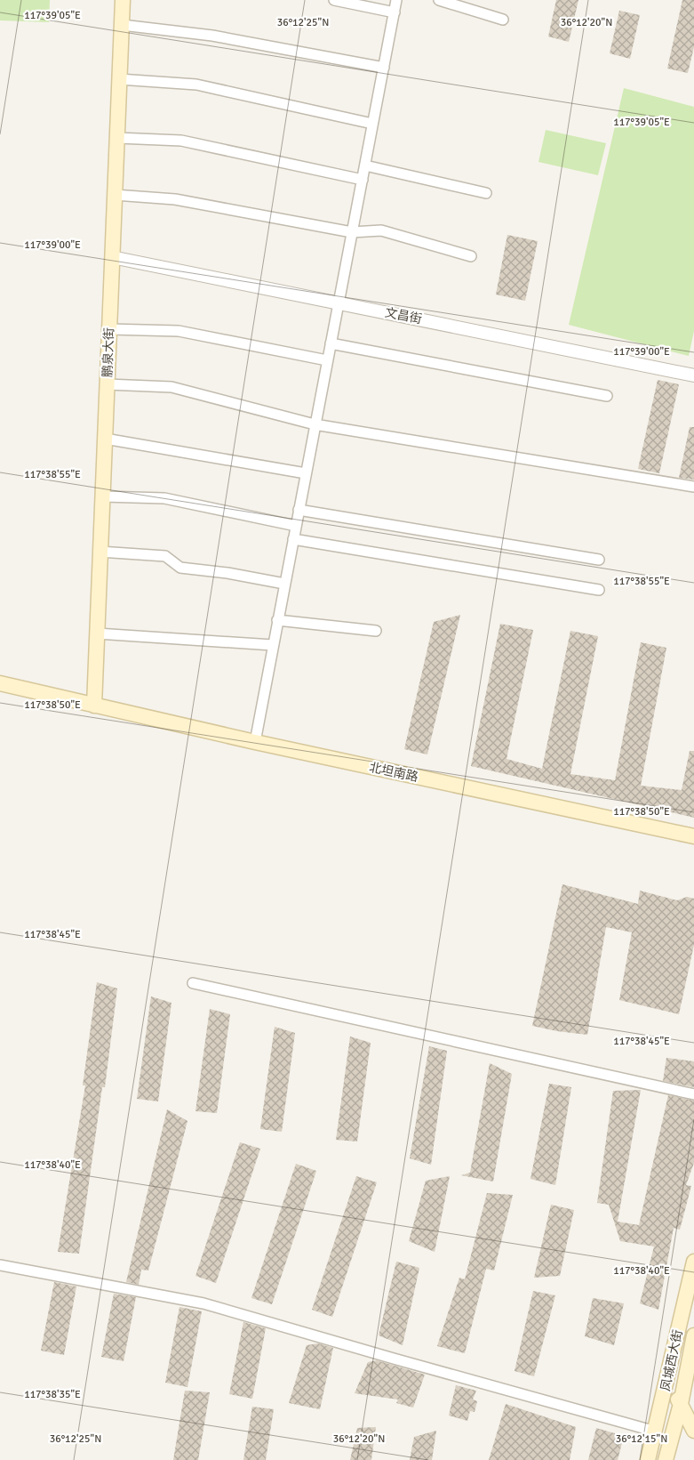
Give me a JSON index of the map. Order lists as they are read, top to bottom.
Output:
{
  "streets": {
    "main road": ["鹏泉大街", "北坦南路", "凤城西大街"],
    "street": ["文昌街"]
  },
  "crossings": [
    ["文昌街", "鹏泉大街"],
    ["鹏泉大街", "北坦南路"]
  ],
  "coordinates": [
    "117°39'05\"E",
    "36°12'25\"N",
    "36°12'20\"N",
    "117°39'00\"E",
    "117°38'55\"E",
    "117°38'50\"E",
    "117°38'45\"E",
    "117°38'40\"E",
    "117°38'35\"E",
    "36°12'15\"N"
  ]
}
